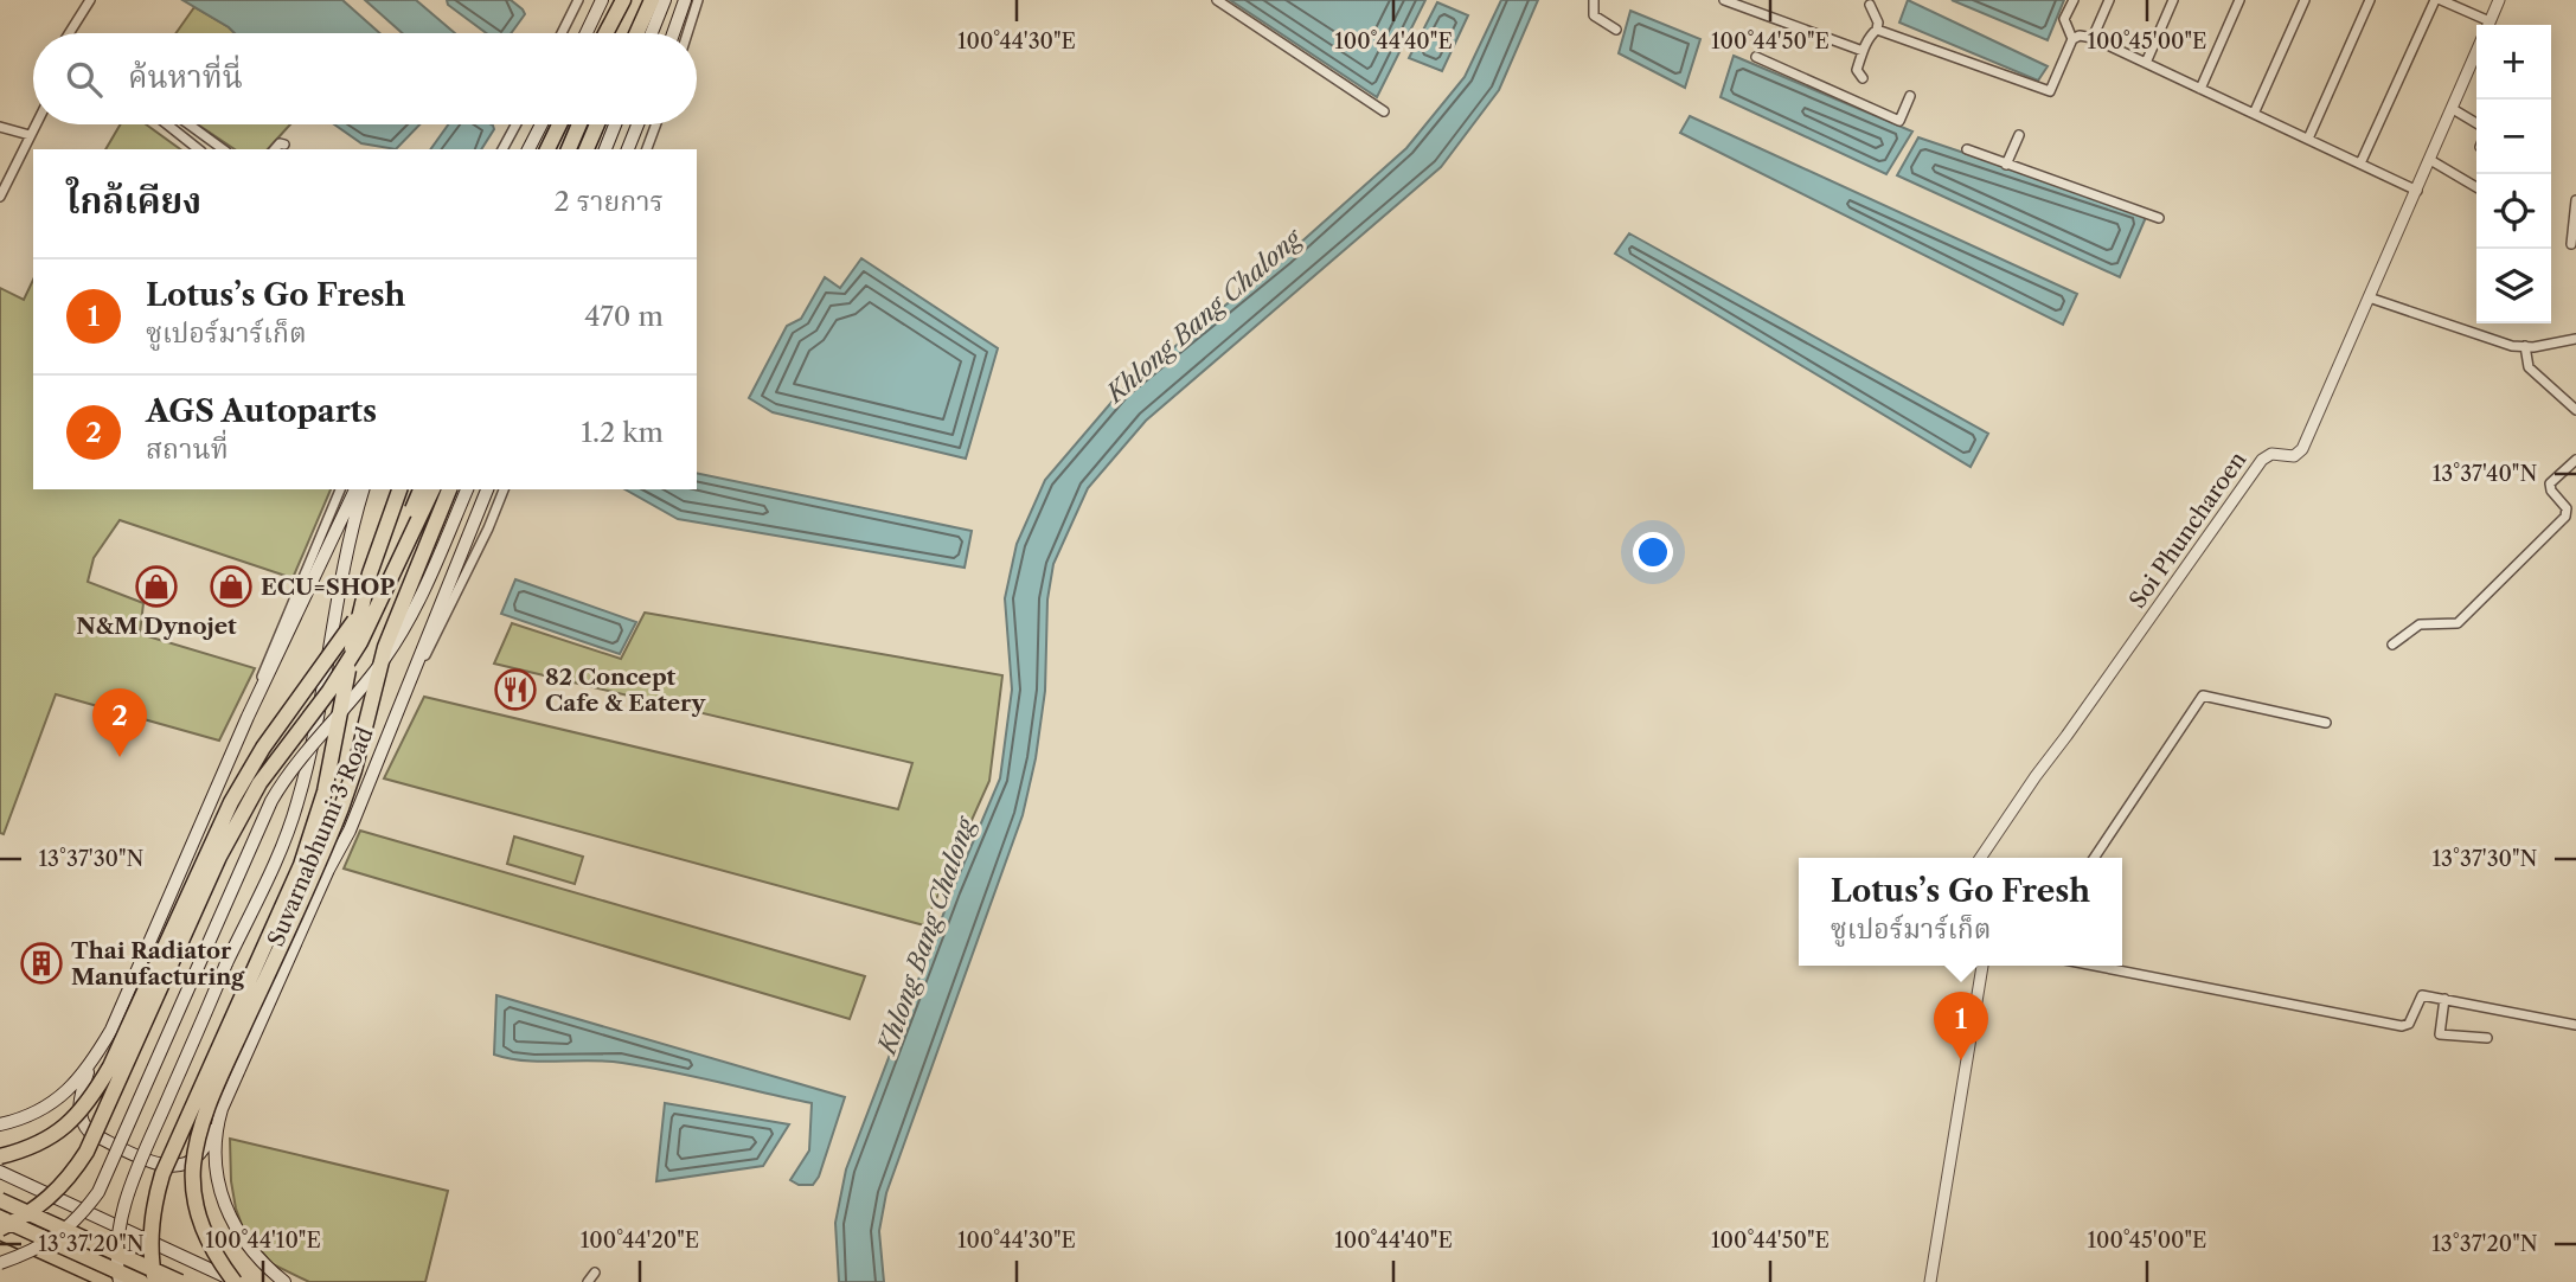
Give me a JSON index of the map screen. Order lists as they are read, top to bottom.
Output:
{
  "streets": {
    "main road": ["Suvarnabhumi 3 Road"],
    "street": ["Soi Phuncharoen"]
  },
  "water": ["Khlong Bang Chalong"],
  "places": {
    "shop": ["N&M Dynojet", "ECU=SHOP"],
    "restaurant": ["82 Concept Cafe & Eatery"],
    "building": ["Thai Radiator Manufacturing"]
  },
  "page": {
    "map_buttons": ["+", "−"],
    "search": "ค้นหาที่นี่",
    "heading": ["ใกล้เคียง", "2 รายการ"],
    "list": [
      {
        "mark": "1",
        "name": "Lotus’s Go Fresh",
        "note": "ซูเปอร์มาร์เก็ต",
        "value": "470 m"
      },
      {
        "mark": "2",
        "name": "AGS Autoparts",
        "note": "สถานที่",
        "value": "1.2 km"
      }
    ],
    "pins": ["2", "1"],
    "popup": ["Lotus’s Go Fresh", "ซูเปอร์มาร์เก็ต"]
  },
  "coordinates": [
    "100°44'30\"E",
    "100°44'40\"E",
    "100°44'50\"E",
    "100°45'00\"E",
    "13°37'40\"N",
    "13°37'30\"N",
    "100°44'10\"E",
    "100°44'20\"E",
    "13°37'20\"N"
  ]
}
